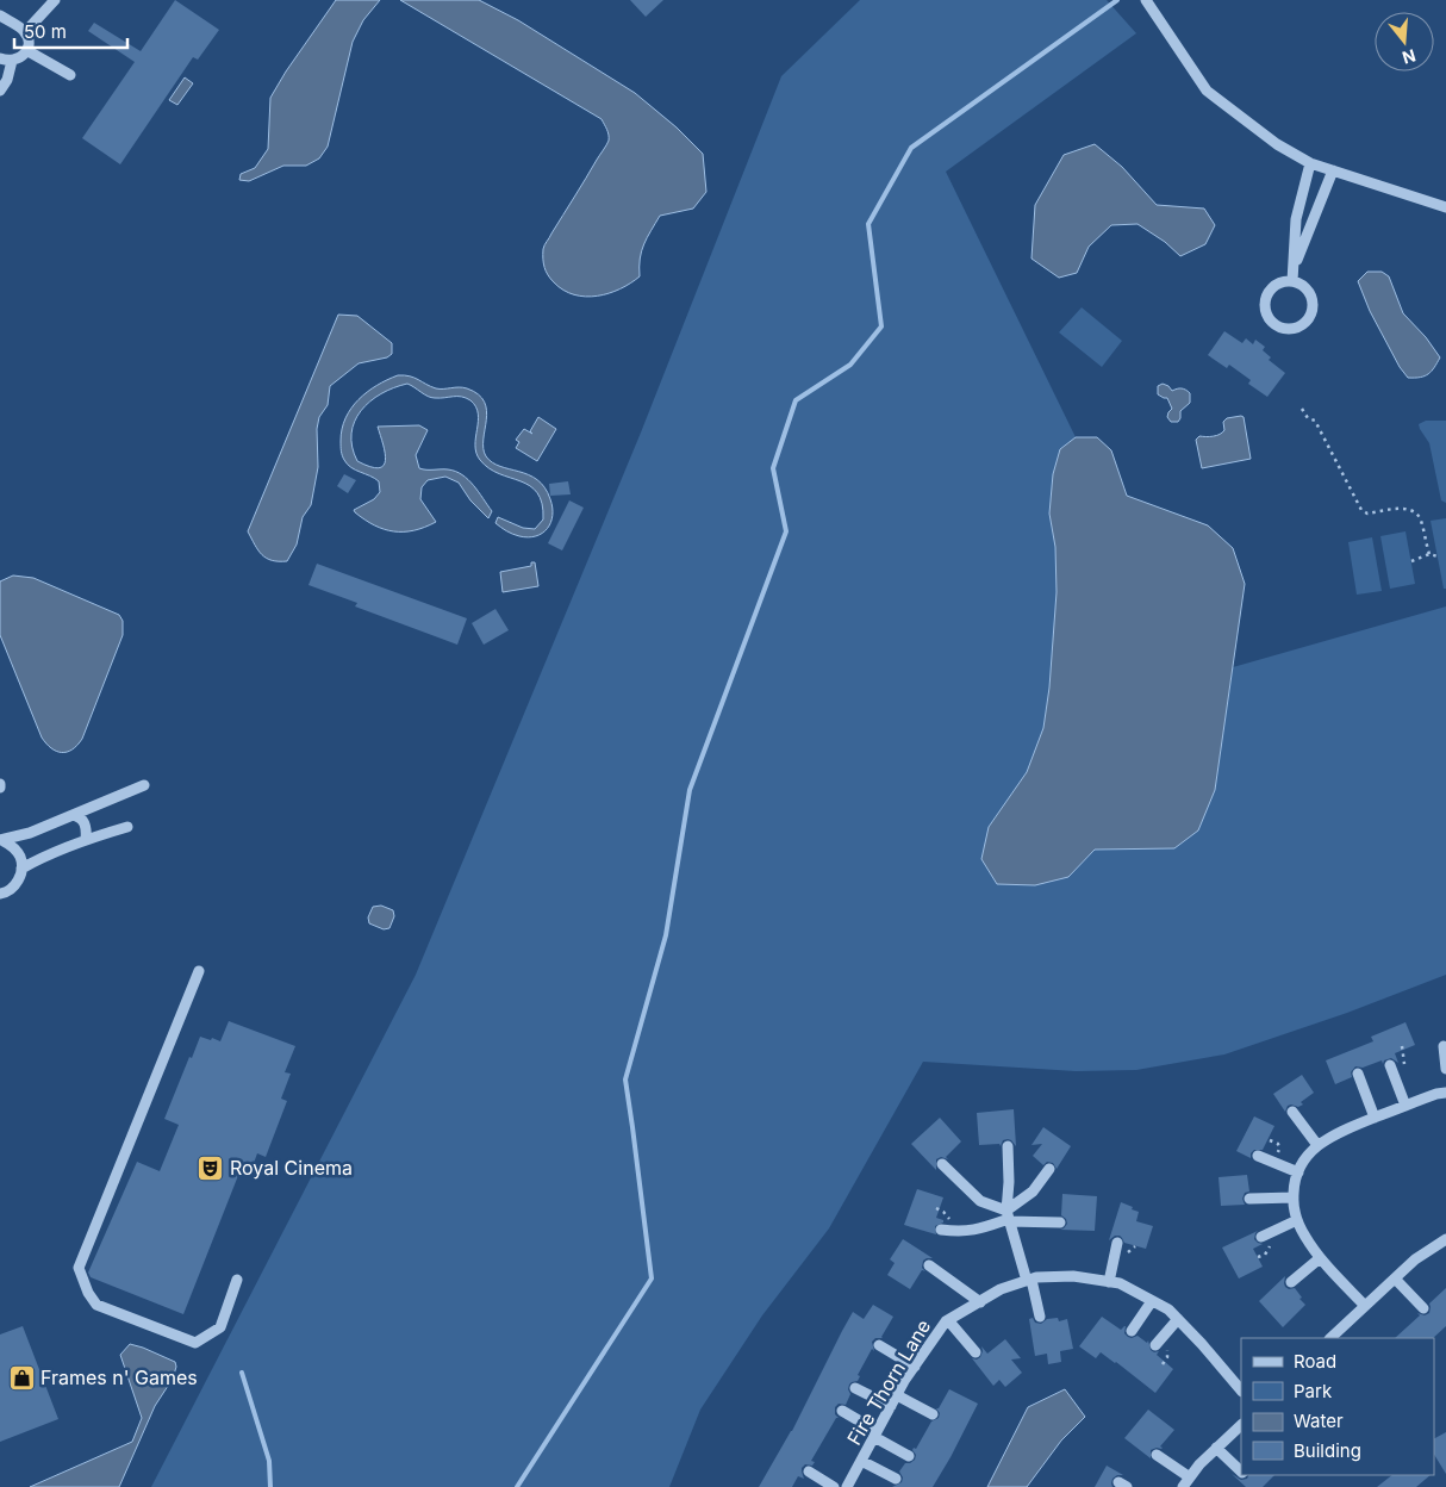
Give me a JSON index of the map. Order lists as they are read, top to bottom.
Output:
{
  "streets": {
    "street": ["Fire Thorn Lane"]
  },
  "places": {
    "theatre": ["Royal Cinema"],
    "shop": ["Frames n' Games"]
  },
  "legend": [
    "Road",
    "Park",
    "Water",
    "Building"
  ],
  "scale_bar": "50 m",
  "north": "bottom"
}
